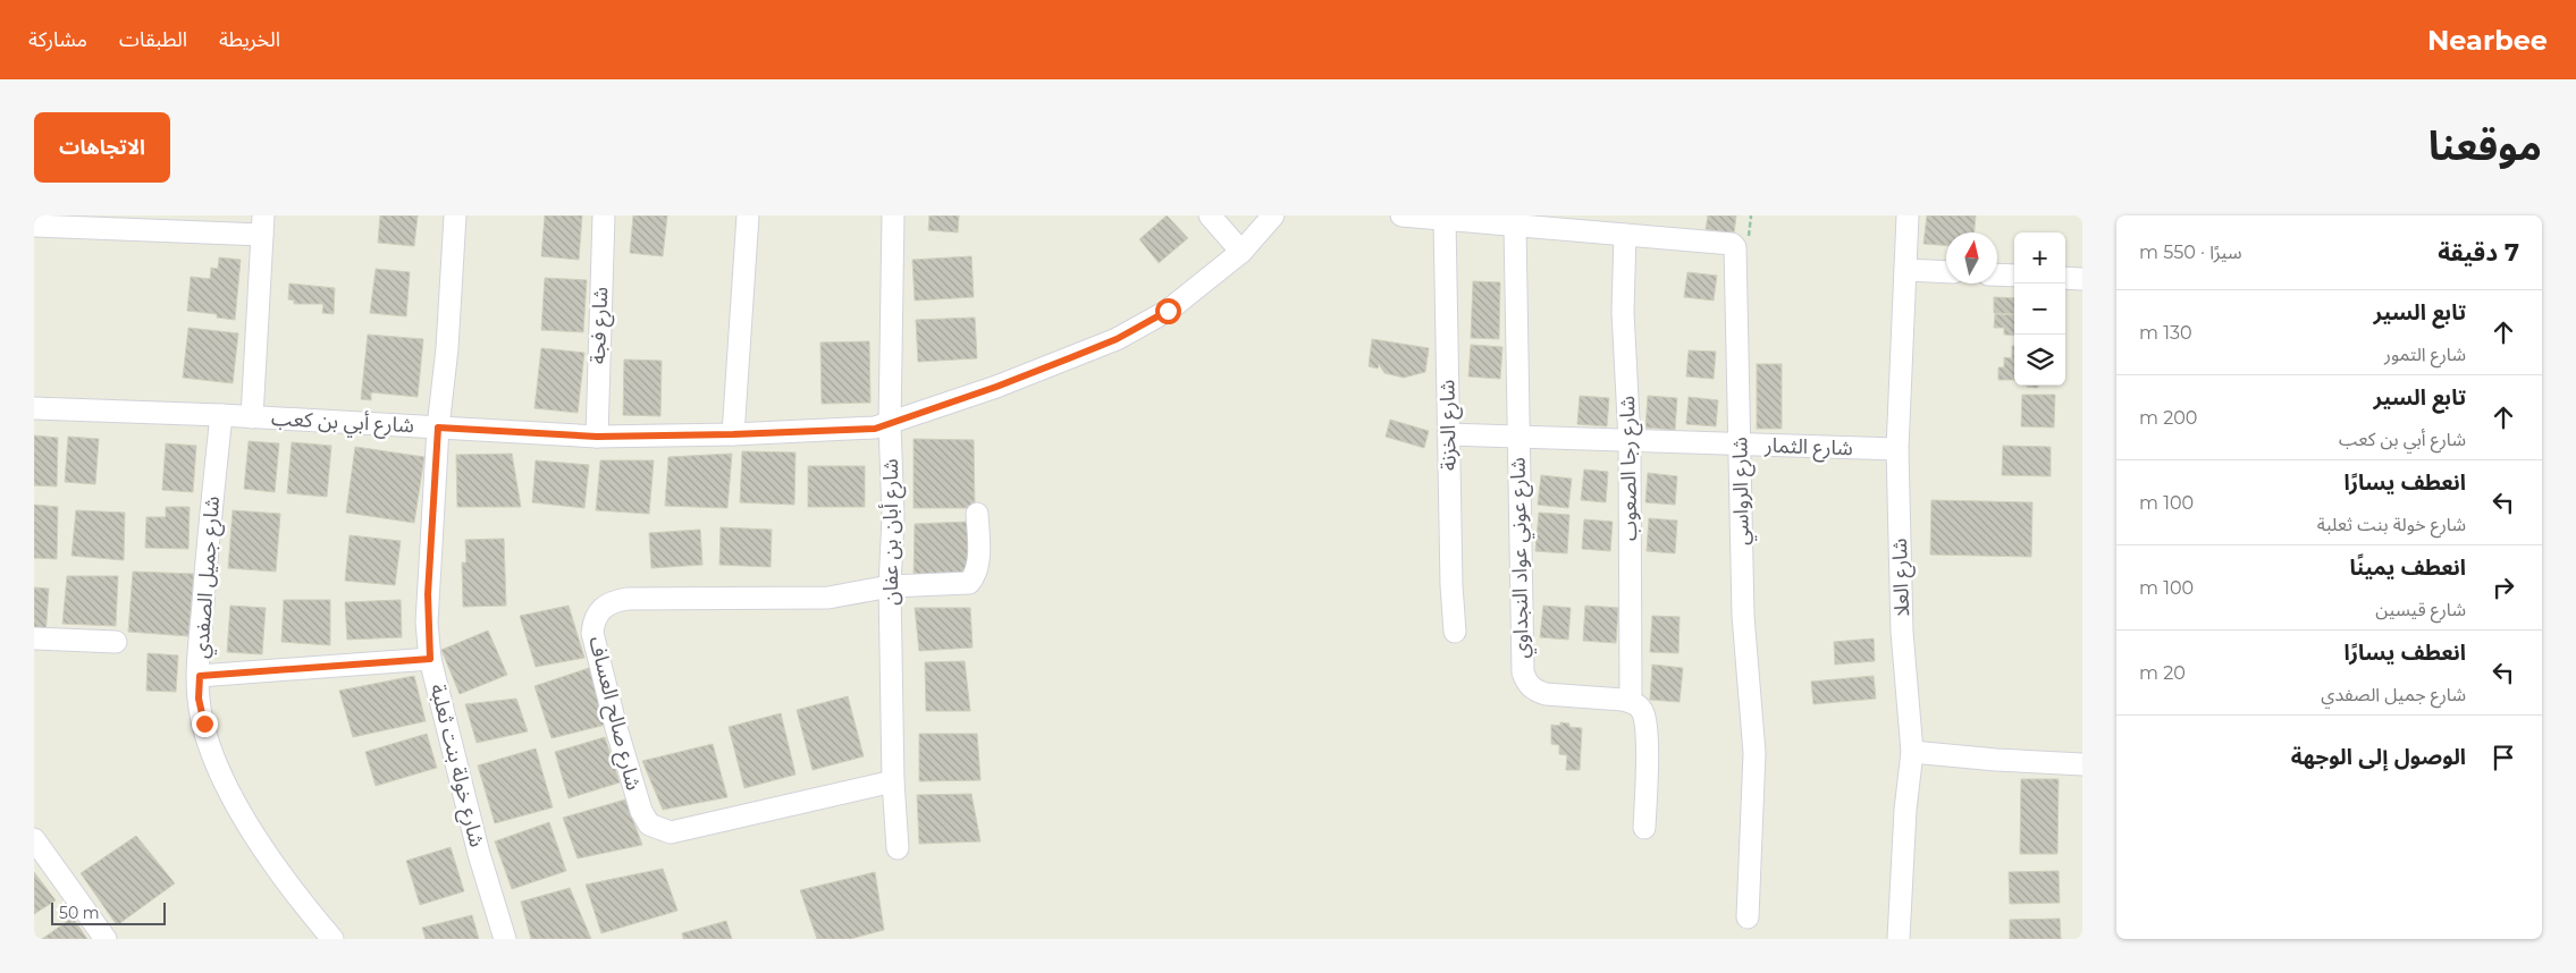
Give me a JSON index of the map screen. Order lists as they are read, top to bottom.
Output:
{
  "streets": {
    "street": [
      "شارع فجة",
      "شارع أبي بن كعب",
      "شارع الخزنة",
      "شارع الثمار",
      "شارع رجا الصعوب",
      "شارع الرواسي",
      "شارع أبان بن عفان",
      "شارع عوني عواد النجداوي",
      "شارع جميل الصفدي",
      "شارع العلا",
      "شارع صالح العساف",
      "شارع خولة بنت ثعلبة"
    ]
  },
  "crossings": [
    ["شارع فجة", "شارع أبي بن كعب"],
    ["شارع أبي بن كعب", "شارع أبان بن عفان"],
    ["شارع أبي بن كعب", "شارع جميل الصفدي"],
    ["شارع أبي بن كعب", "شارع خولة بنت ثعلبة"],
    ["شارع الخزنة", "شارع الثمار"],
    ["شارع الخزنة", "شارع الرواسي"],
    ["شارع الثمار", "شارع رجا الصعوب"],
    ["شارع الثمار", "شارع الرواسي"],
    ["شارع الثمار", "شارع عوني عواد النجداوي"],
    ["شارع الثمار", "شارع العلا"],
    ["شارع رجا الصعوب", "شارع الرواسي"],
    ["شارع رجا الصعوب", "شارع عوني عواد النجداوي"],
    ["شارع الرواسي", "شارع عوني عواد النجداوي"],
    ["شارع أبان بن عفان", "شارع صالح العساف"]
  ],
  "scale_bar": "50 m",
  "north": "top",
  "page": {
    "header": "Nearbee",
    "nav": ["الخريطة", "الطبقات", "مشاركة"],
    "title": "موقعنا",
    "buttons": "الاتجاهات",
    "heading": ["7 دقيقة", "سيرًا · 550 m"],
    "map_buttons": ["+", "−"],
    "list": [
      ["تابع السير", "شارع التمور", "130 m"],
      ["تابع السير", "شارع أبي بن كعب", "200 m"],
      ["انعطف يسارًا", "شارع خولة بنت ثعلبة", "100 m"],
      ["انعطف يمينًا", "شارع قيسين", "100 m"],
      ["انعطف يسارًا", "شارع جميل الصفدي", "20 m"],
      "الوصول إلى الوجهة"
    ],
    "scale": "50 m"
  }
}
